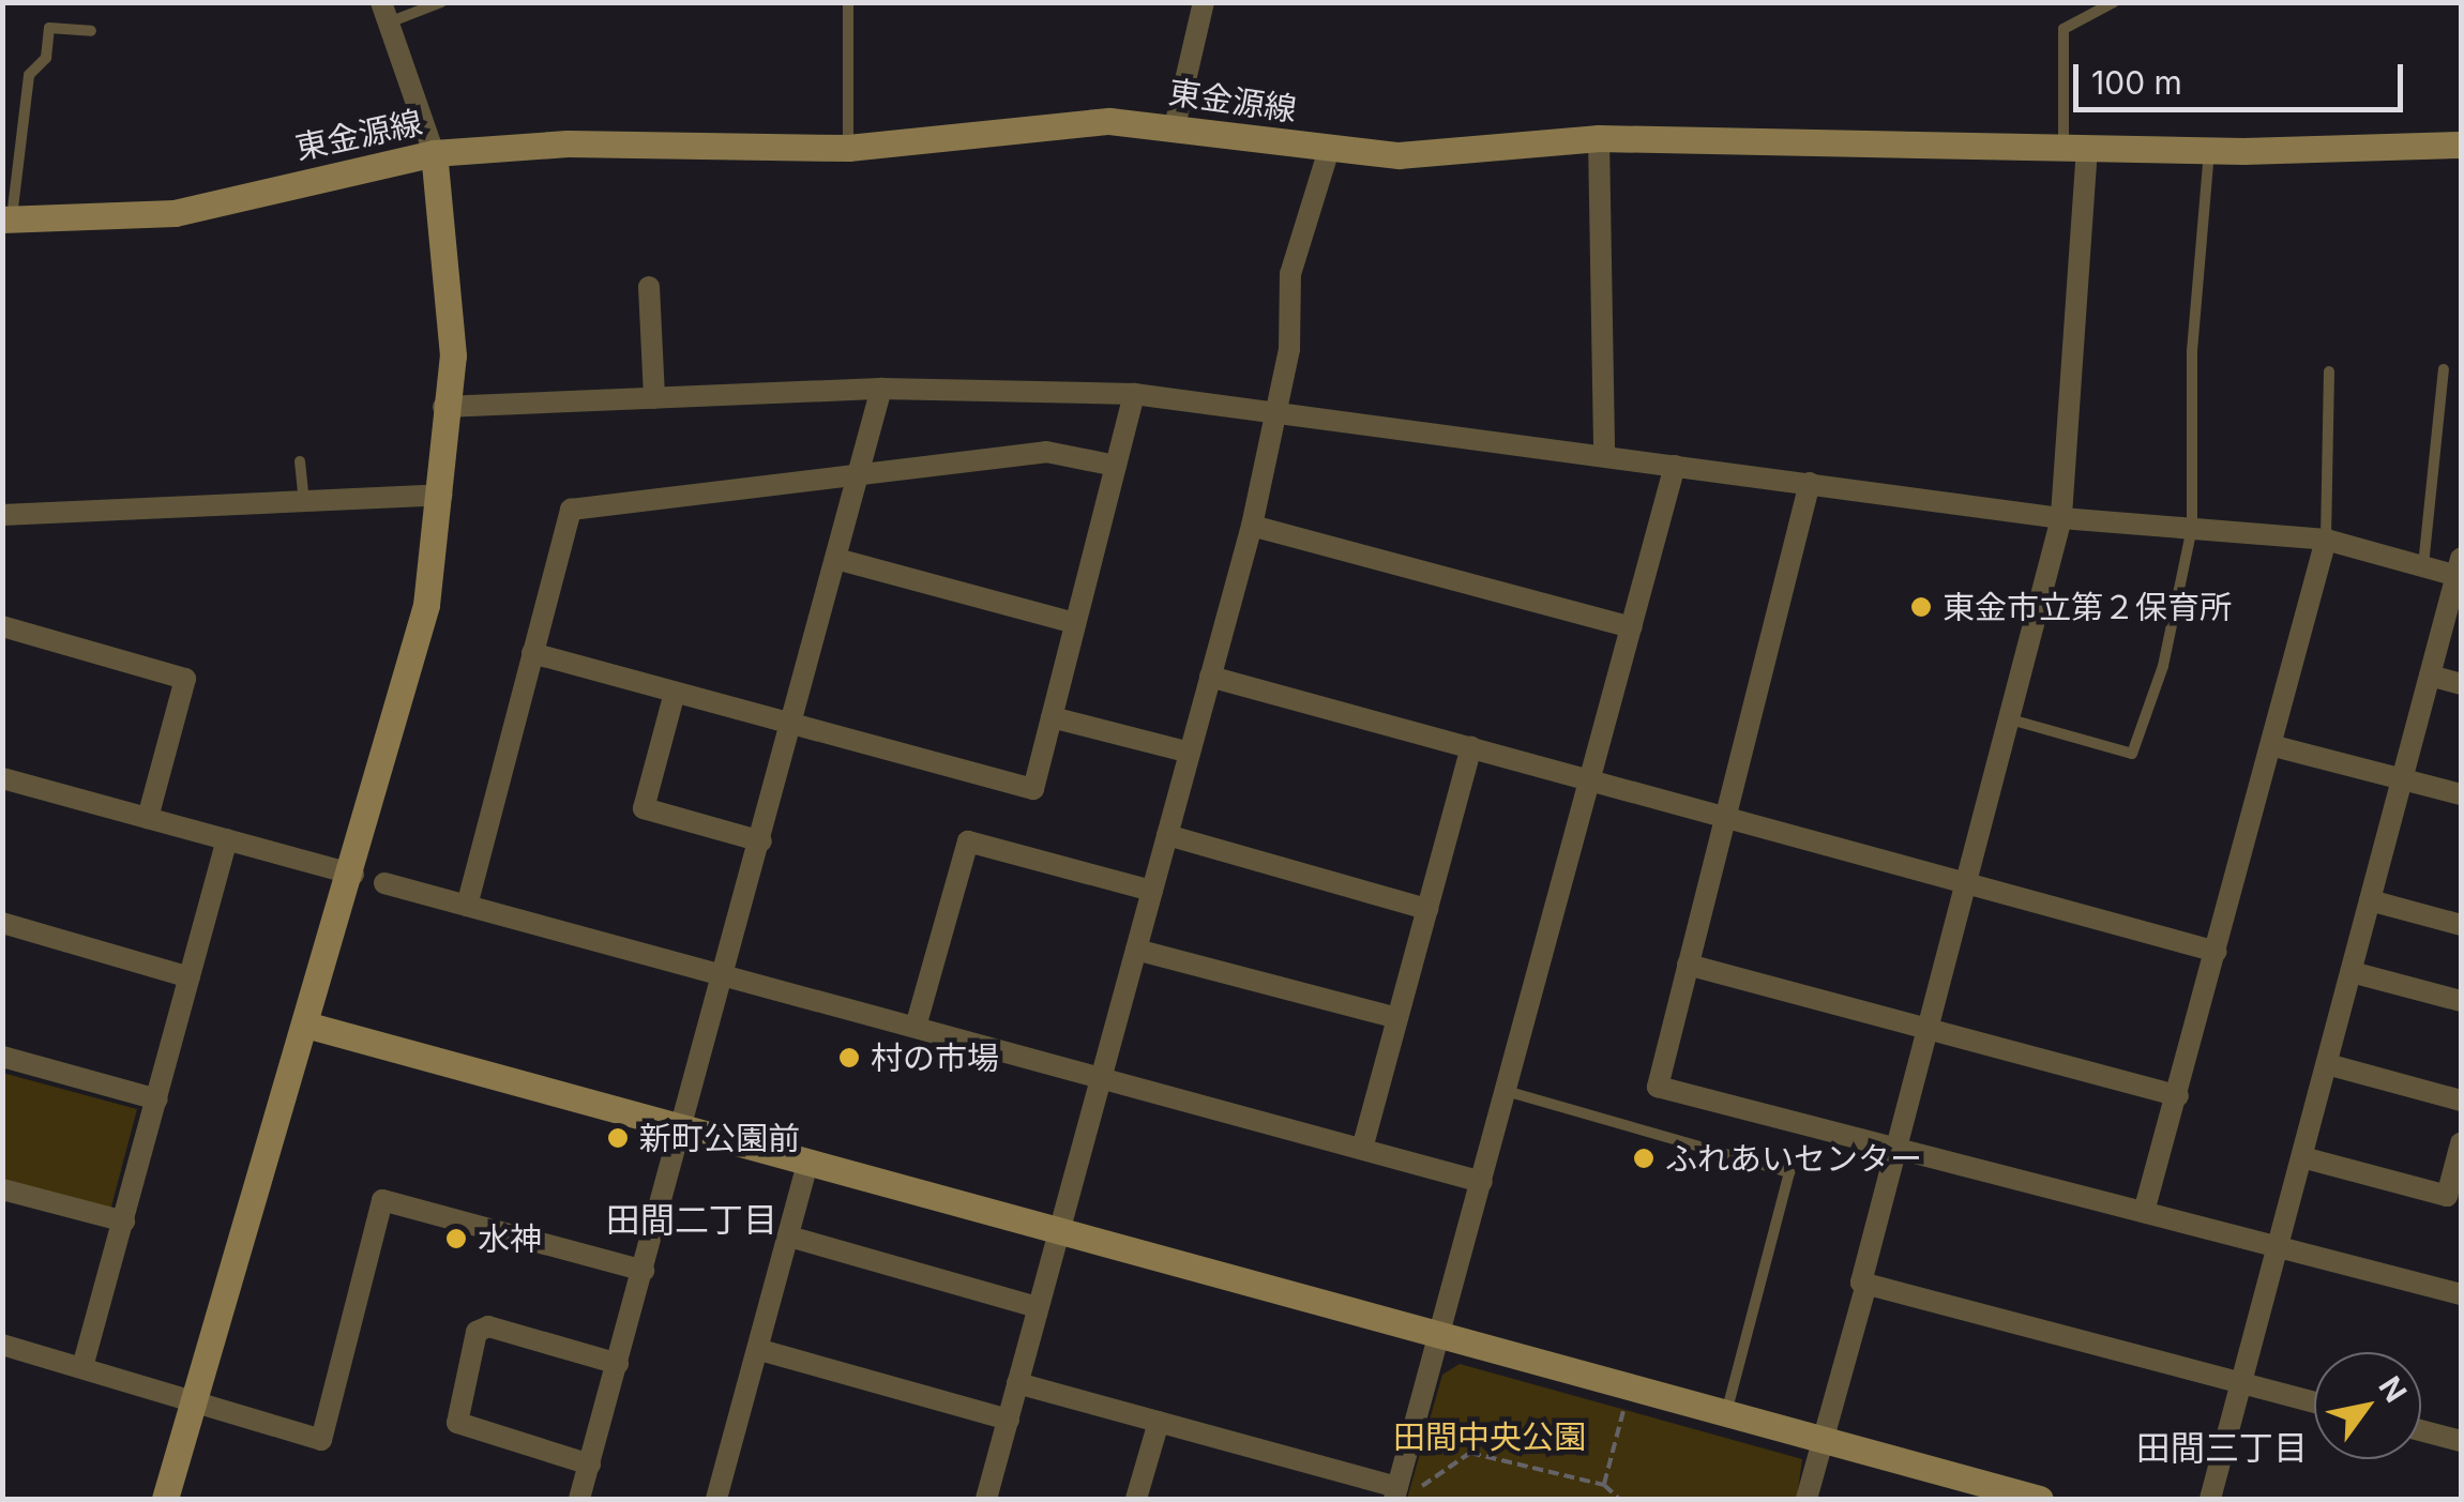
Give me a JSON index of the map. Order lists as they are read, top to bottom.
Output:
{
  "streets": {
    "street": ["東金源線"]
  },
  "districts": ["田間二丁目", "田間三丁目"],
  "parks": ["田間中央公園"],
  "places": [
    "東金市立第２保育所",
    "村の市場",
    "新町公園前",
    "ふれあいセンター",
    "水神"
  ],
  "scale_bar": "100 m",
  "north": "top right"
}
